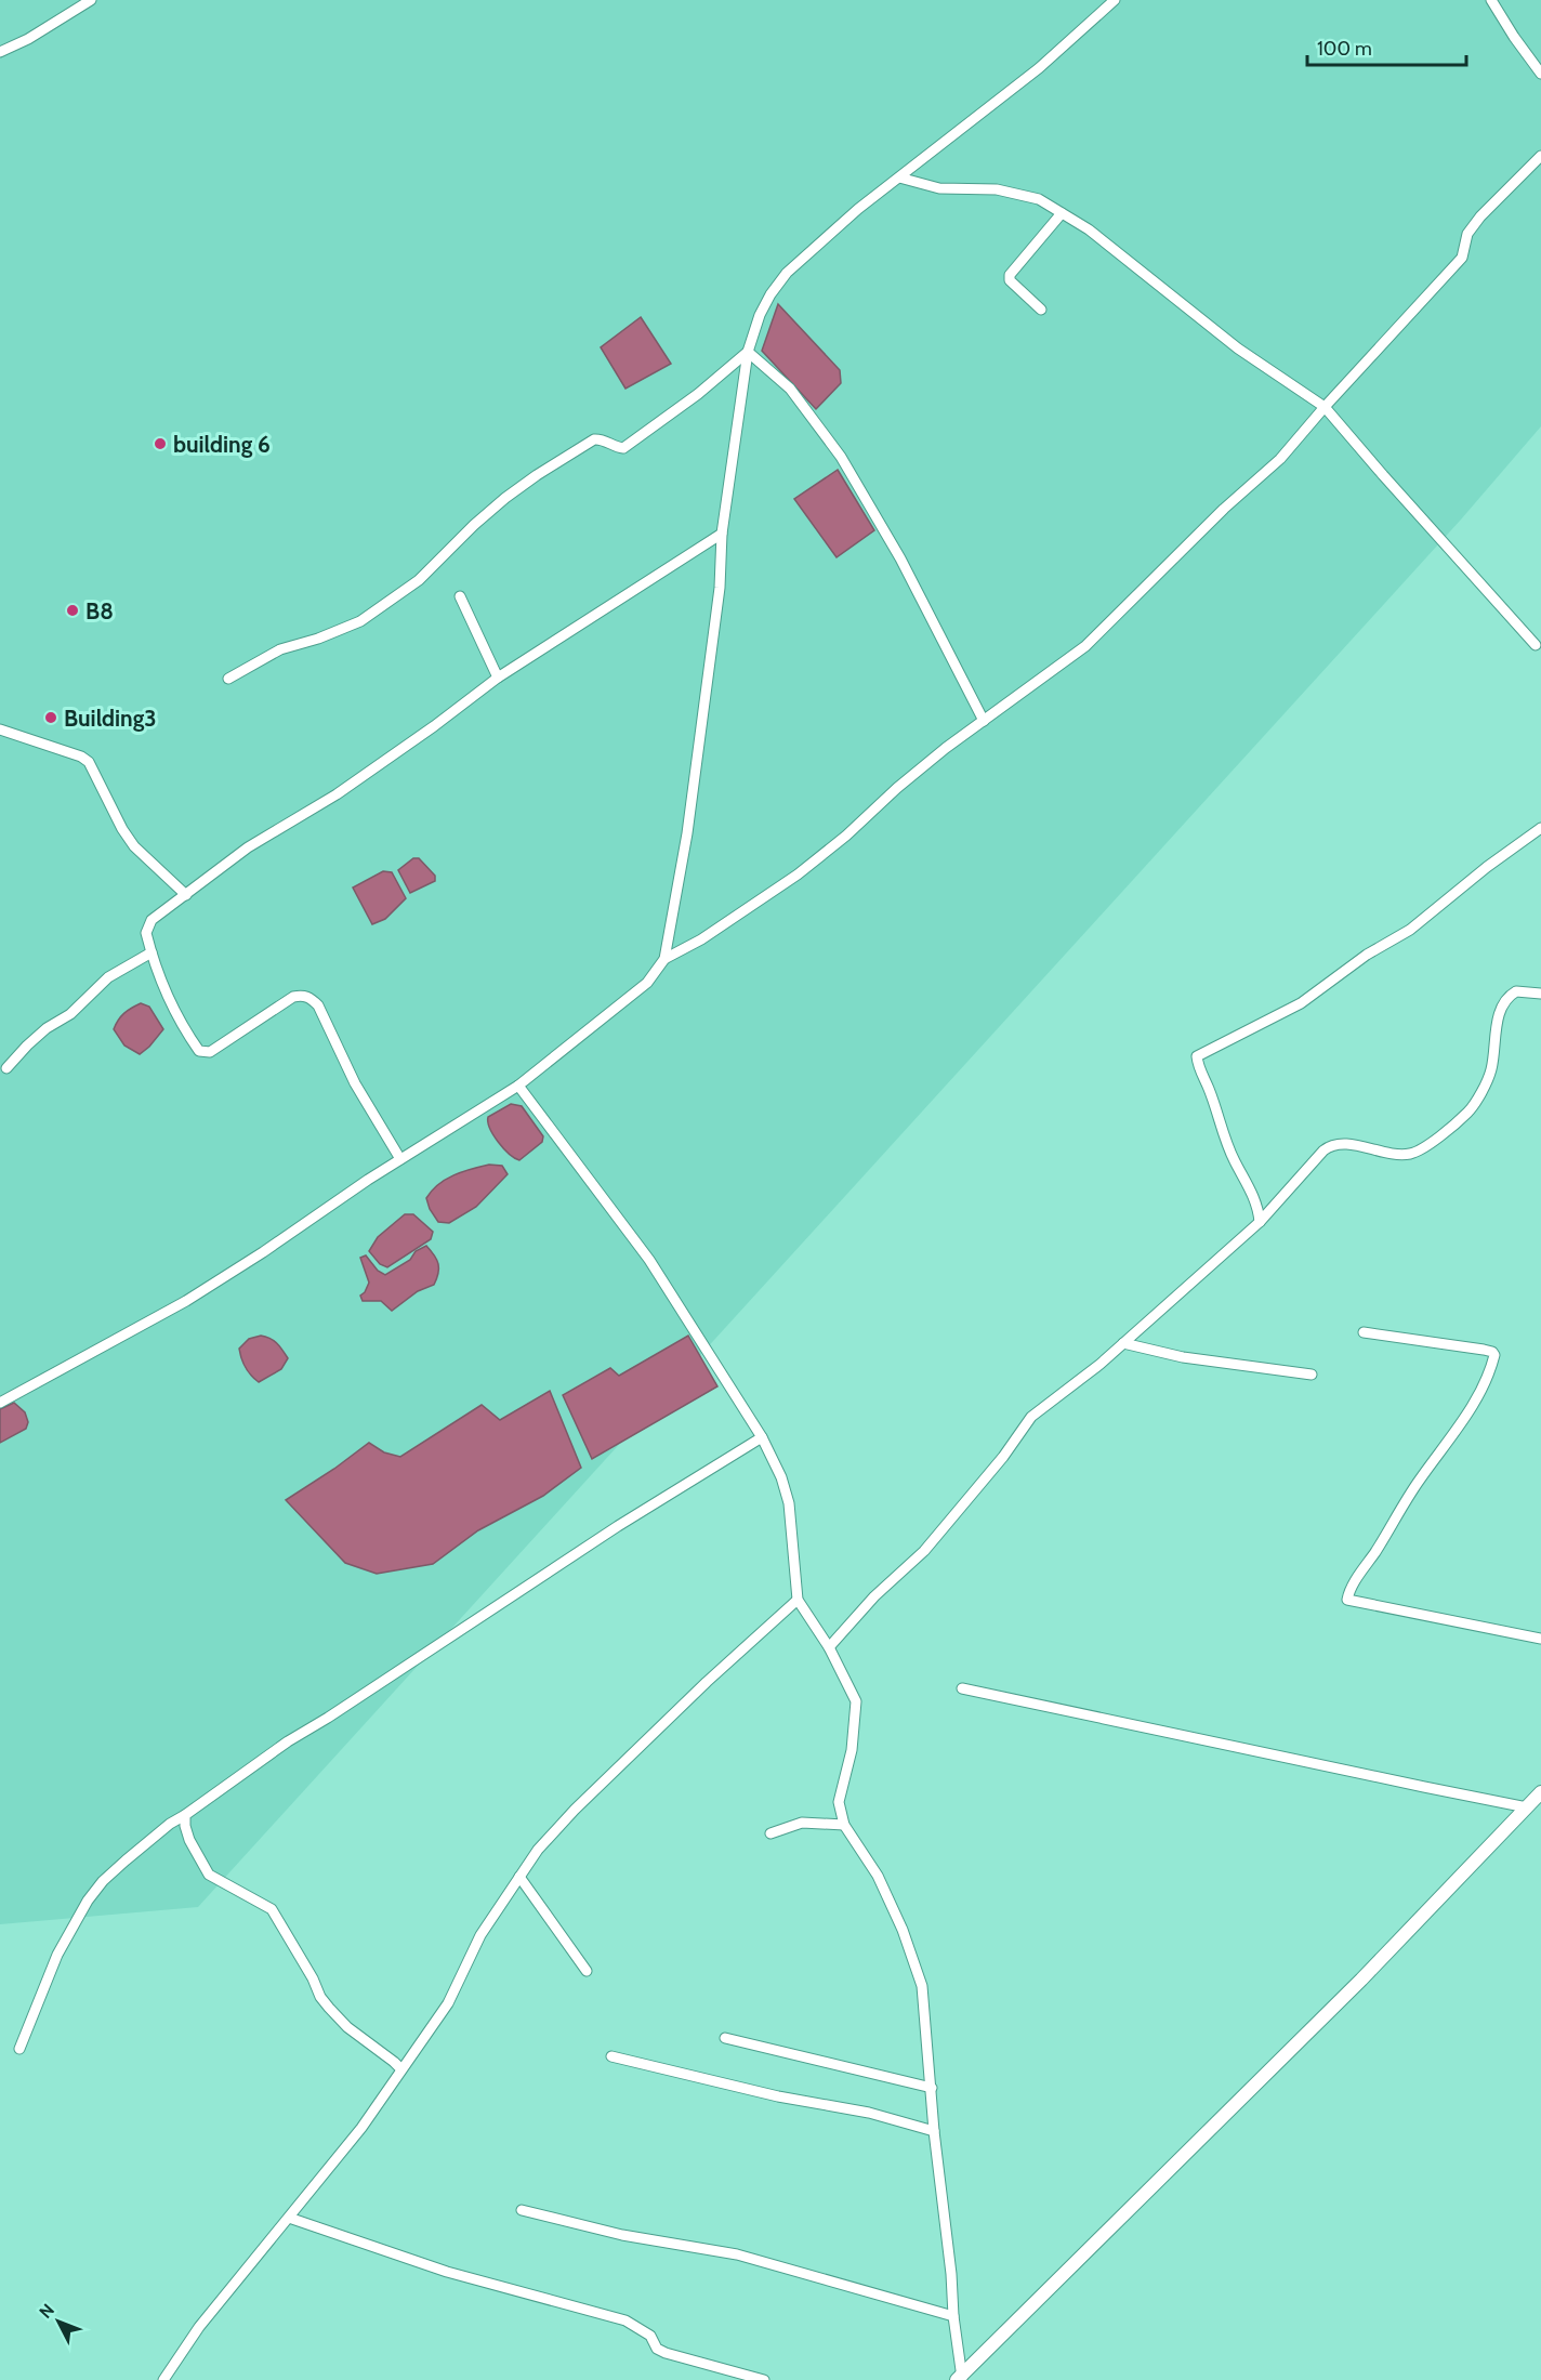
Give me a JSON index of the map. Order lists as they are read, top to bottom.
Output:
{
  "places": ["building 6", "B8", "Building3"],
  "scale_bar": "100 m",
  "north": "top left"
}
